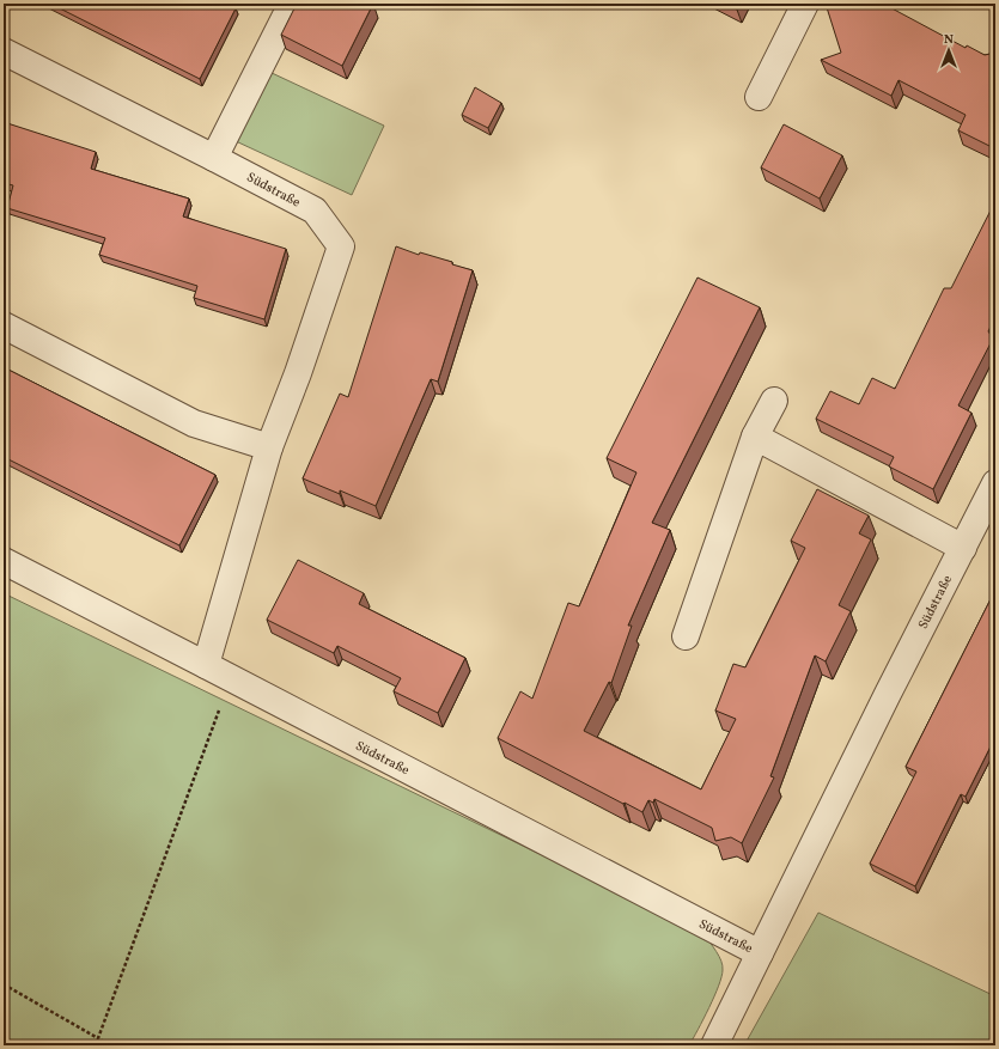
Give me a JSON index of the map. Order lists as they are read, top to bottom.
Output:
{
  "streets": {
    "street": ["Südstraße"]
  },
  "north": "top"
}
